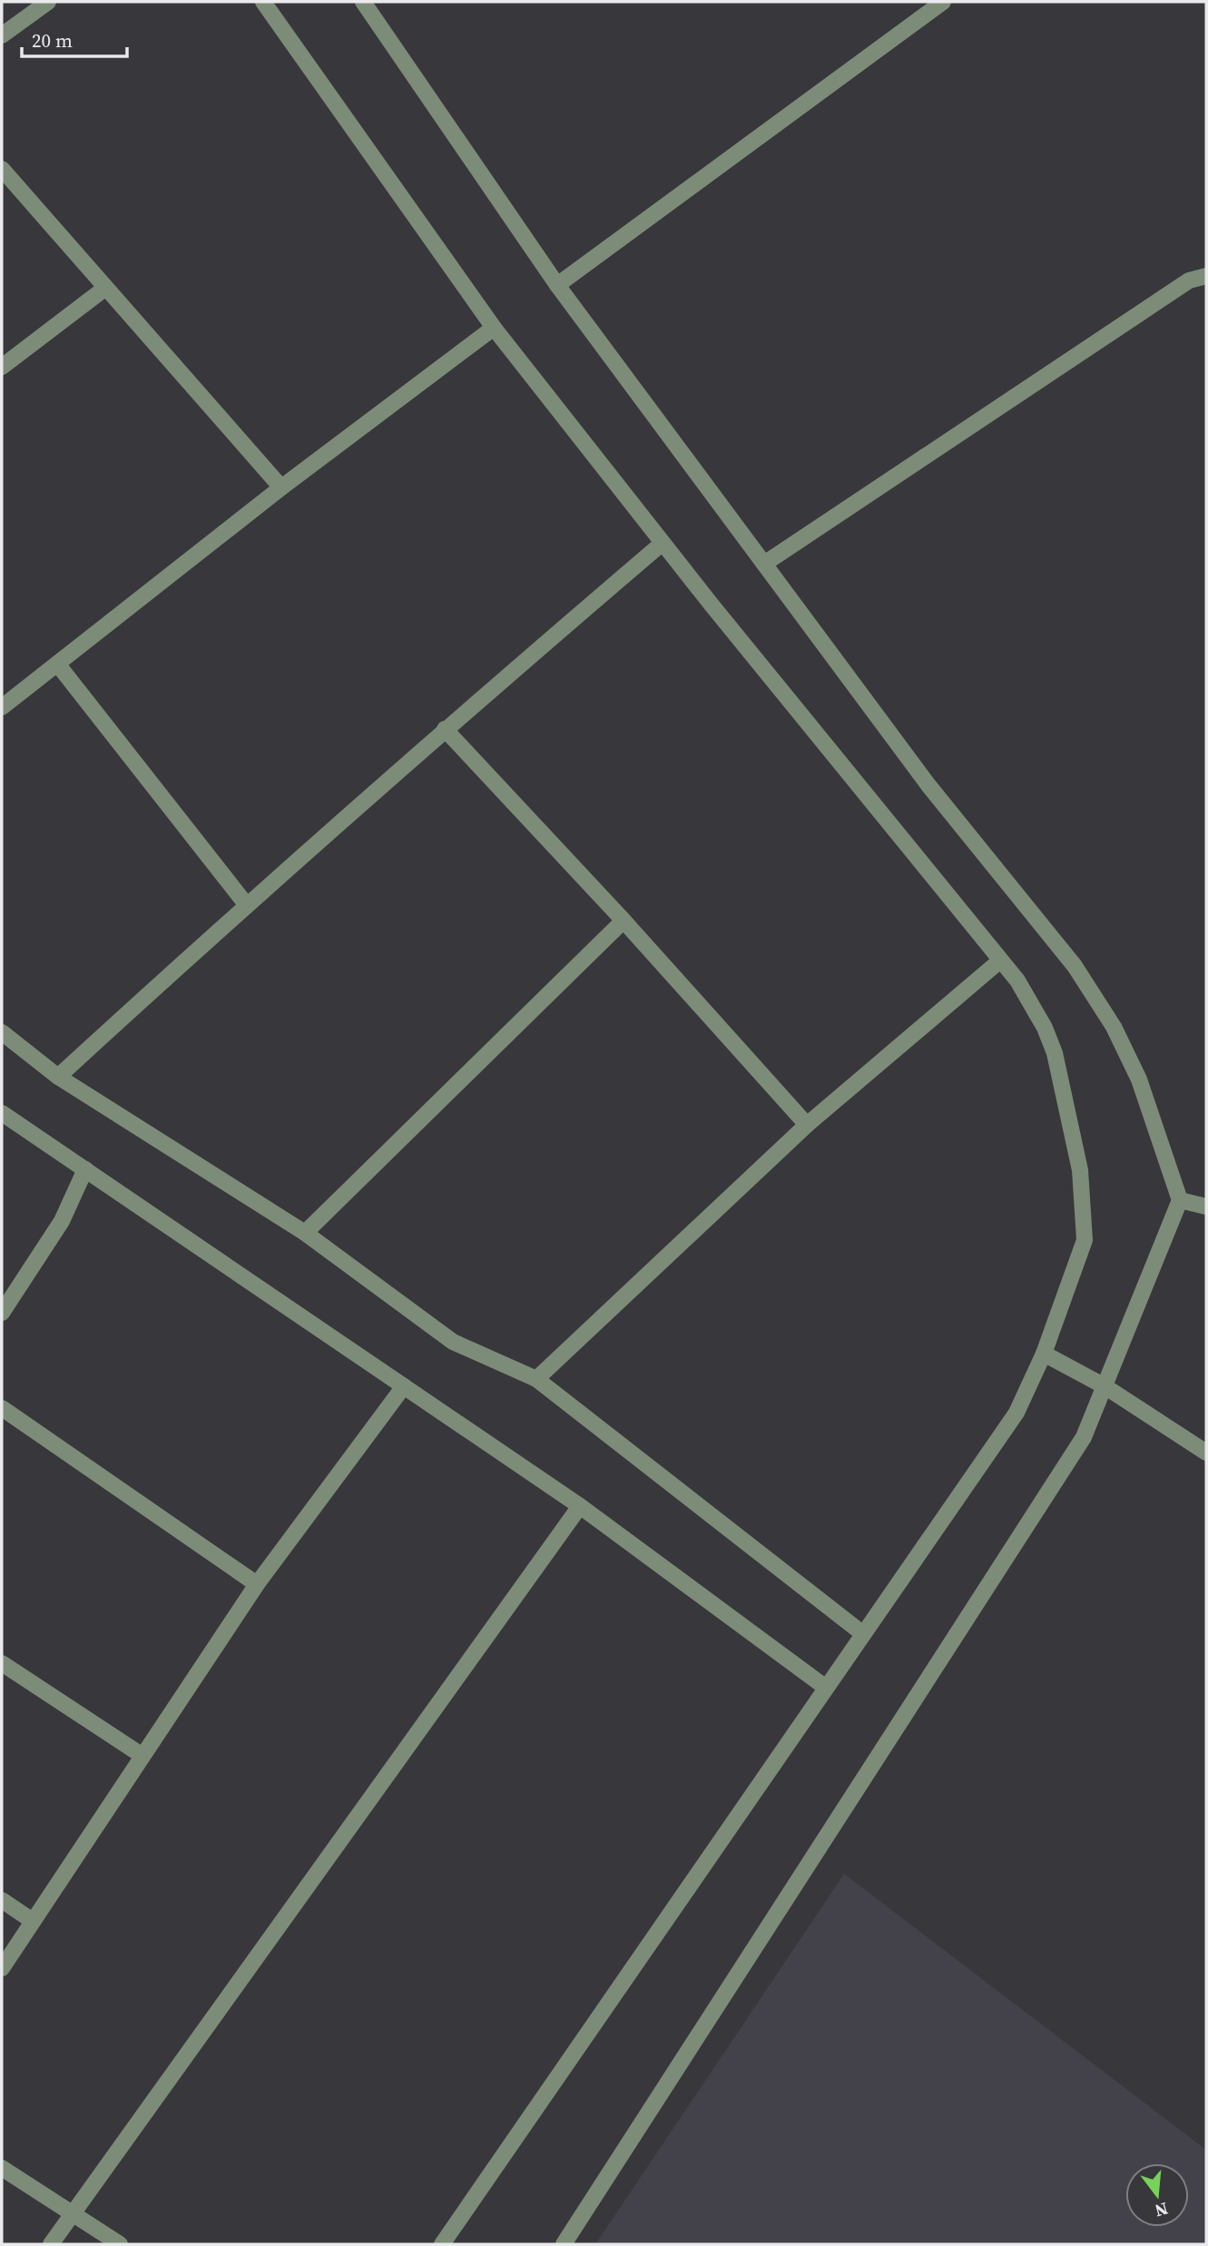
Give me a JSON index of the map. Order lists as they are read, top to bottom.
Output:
{
  "scale_bar": "20 m",
  "north": "bottom"
}
